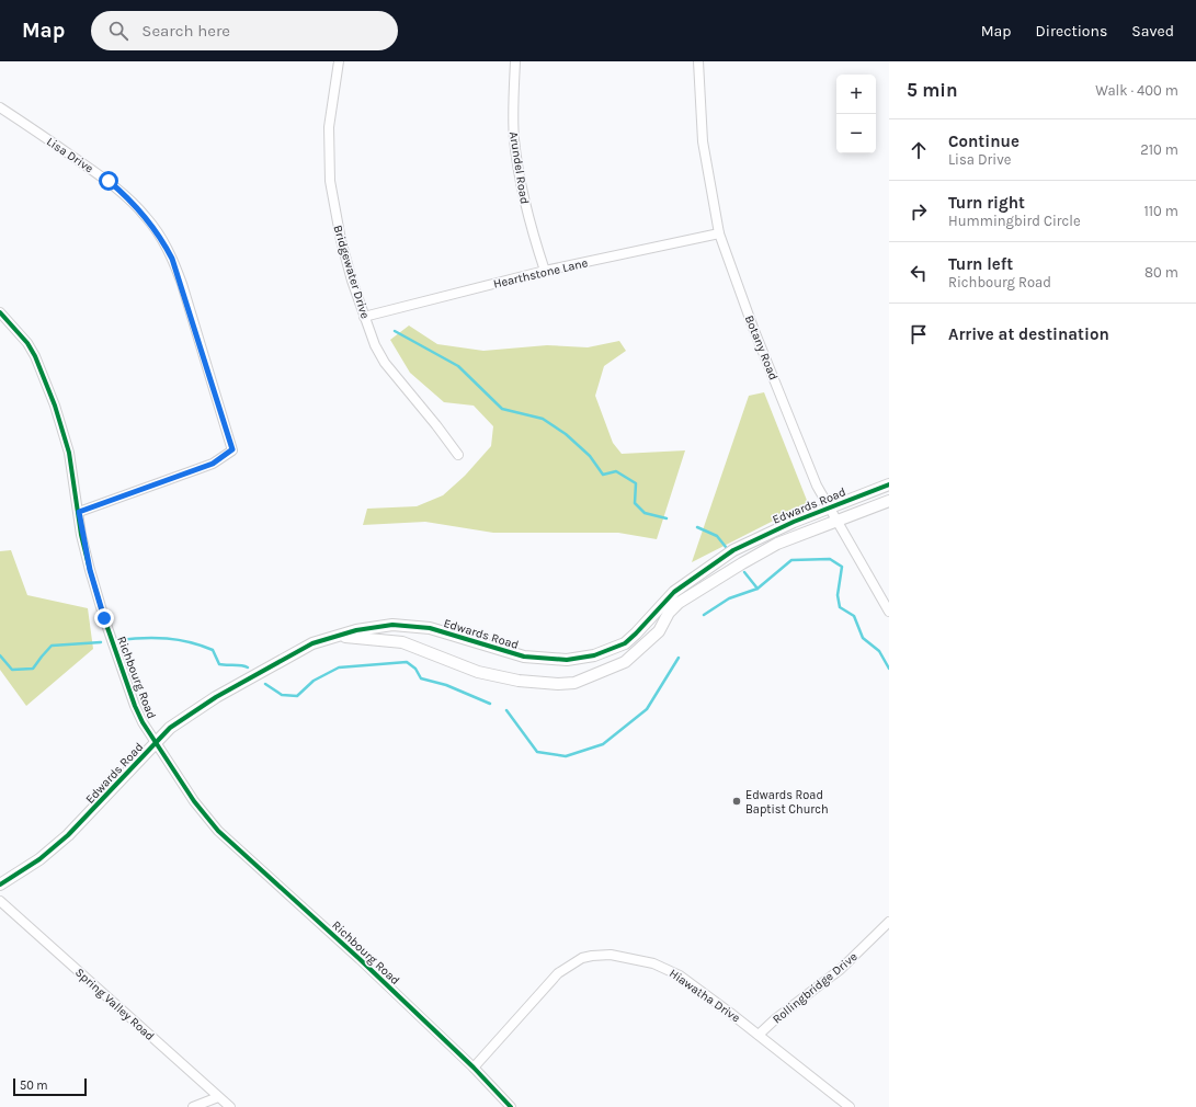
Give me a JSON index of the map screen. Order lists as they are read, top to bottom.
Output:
{
  "streets": {
    "street": [
      "Lisa Drive",
      "Arundel Road",
      "Bridgewater Drive",
      "Hearthstone Lane",
      "Botany Road",
      "Edwards Road",
      "Richbourg Road",
      "Rollingbridge Drive",
      "Hiawatha Drive",
      "Spring Valley Road"
    ]
  },
  "crossings": [
    ["Lisa Drive", "Richbourg Road"],
    ["Arundel Road", "Hearthstone Lane"],
    ["Bridgewater Drive", "Hearthstone Lane"],
    ["Hearthstone Lane", "Botany Road"],
    ["Botany Road", "Edwards Road"],
    ["Edwards Road", "Richbourg Road"],
    ["Richbourg Road", "Hiawatha Drive"],
    ["Rollingbridge Drive", "Hiawatha Drive"]
  ],
  "places": ["Edwards Road Baptist Church"],
  "scale_bar": "50 m",
  "page": {
    "header": "Map",
    "search": "Search here",
    "nav": ["Map", "Directions", "Saved"],
    "heading": ["5 min", "Walk · 400 m"],
    "map_buttons": ["+", "−"],
    "list": [
      ["Continue", "Lisa Drive", "210 m"],
      ["Turn right", "Hummingbird Circle", "110 m"],
      ["Turn left", "Richbourg Road", "80 m"],
      "Arrive at destination"
    ],
    "scale": "50 m"
  }
}
